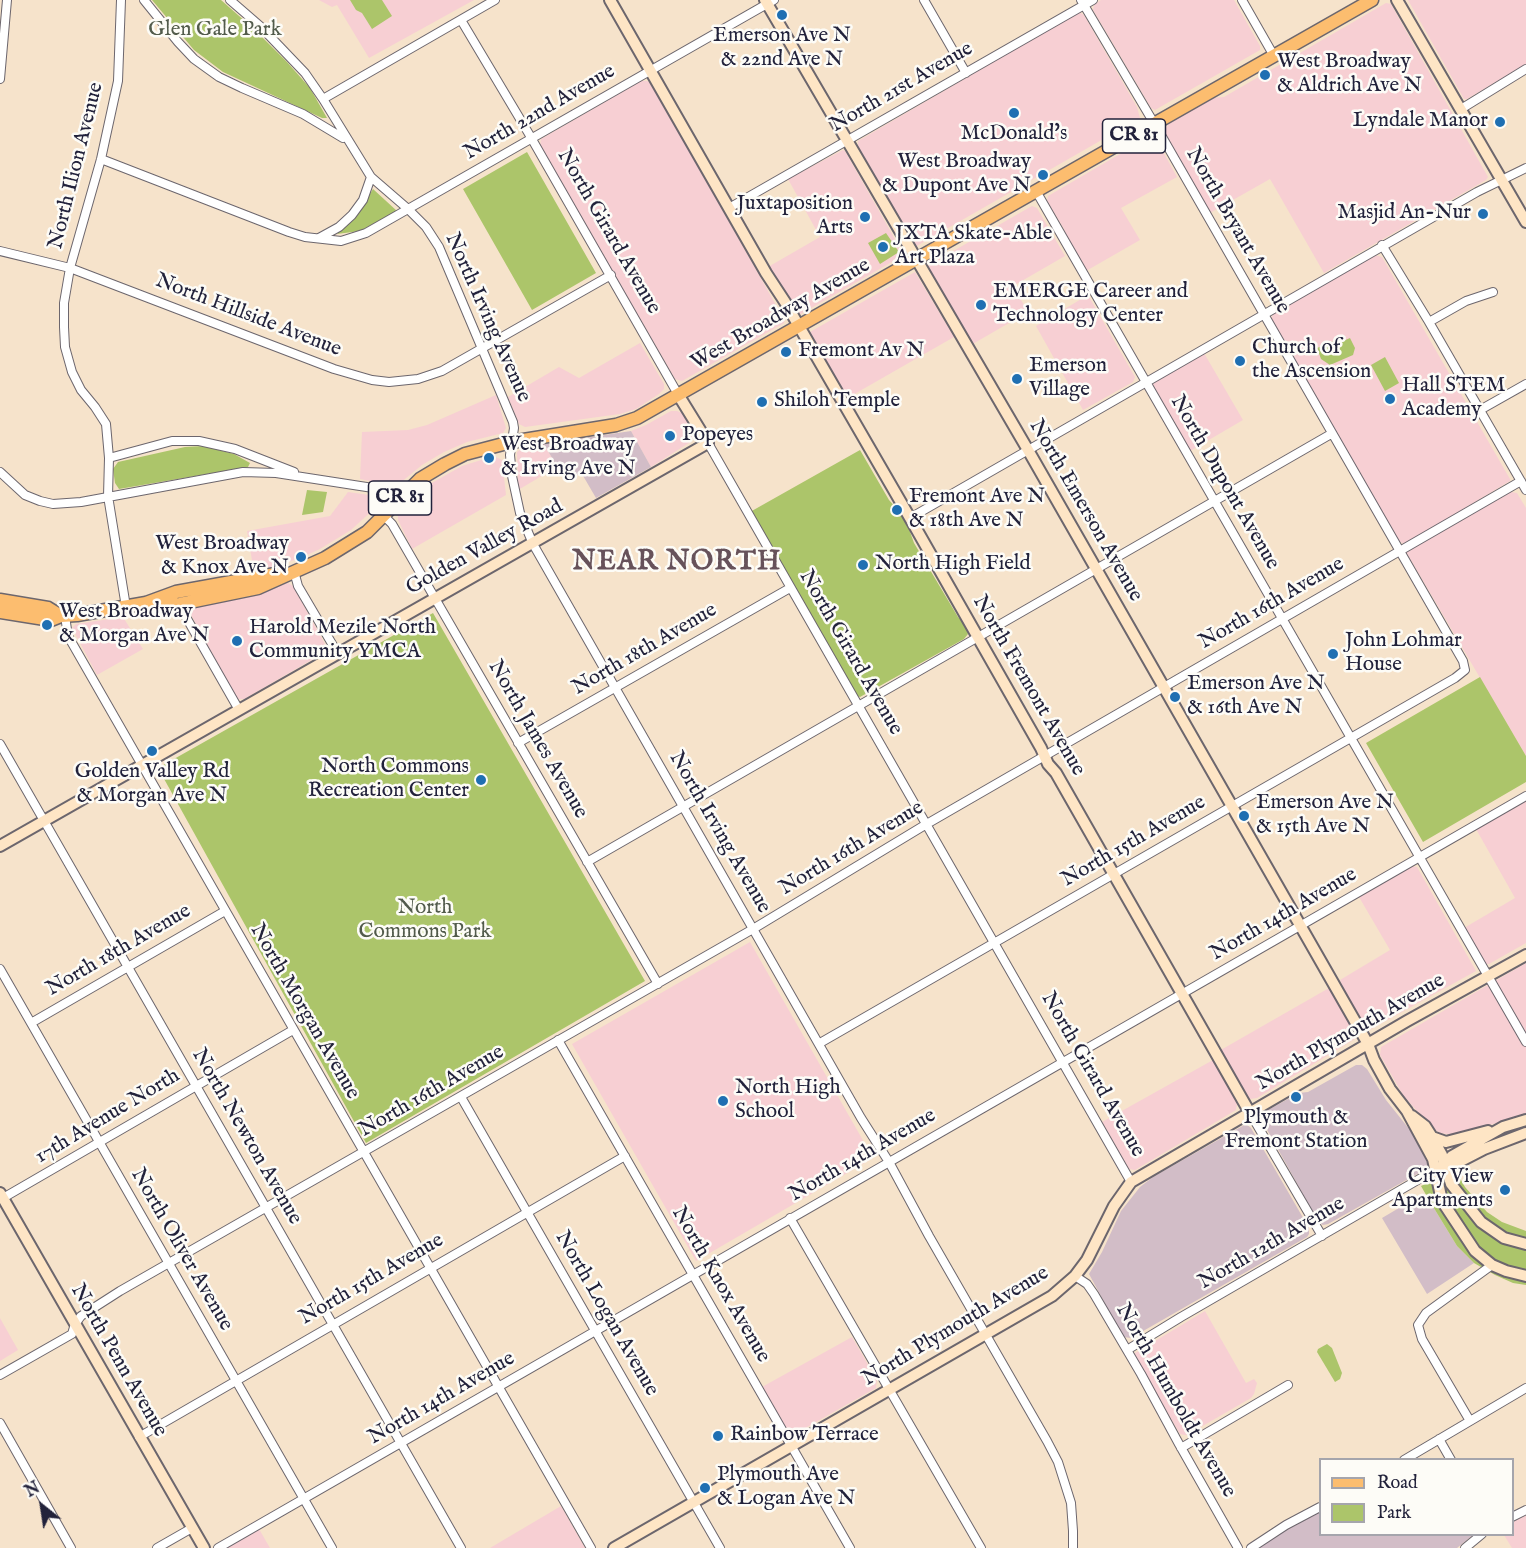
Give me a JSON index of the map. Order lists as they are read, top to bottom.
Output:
{
  "streets": {
    "main road": ["CR 81", "West Broadway Avenue"],
    "street": [
      "North 21st Avenue",
      "North 22nd Avenue",
      "North Ilion Avenue",
      "North Bryant Avenue",
      "North Girard Avenue",
      "North Hillside Avenue",
      "North Irving Avenue",
      "North Dupont Avenue",
      "North Emerson Avenue",
      "Golden Valley Road",
      "North 16th Avenue",
      "North 18th Avenue",
      "North Fremont Avenue",
      "North James Avenue",
      "North 15th Avenue",
      "North 14th Avenue",
      "North Morgan Avenue",
      "North Plymouth Avenue",
      "17th Avenue North",
      "North Newton Avenue",
      "North 12th Avenue",
      "North Oliver Avenue",
      "North Knox Avenue",
      "North Logan Avenue",
      "North Penn Avenue",
      "North Humboldt Avenue"
    ]
  },
  "crossings": [
    ["North 21st Avenue", "North Bryant Avenue"],
    ["North 21st Avenue", "North Emerson Avenue"],
    ["North 21st Avenue", "North Fremont Avenue"],
    ["North 22nd Avenue", "North Ilion Avenue"],
    ["North 22nd Avenue", "North Girard Avenue"],
    ["North 22nd Avenue", "North Irving Avenue"],
    ["North 22nd Avenue", "North Emerson Avenue"],
    ["North 22nd Avenue", "North Fremont Avenue"],
    ["North Ilion Avenue", "West Broadway Avenue"],
    ["North Ilion Avenue", "North Hillside Avenue"],
    ["North Bryant Avenue", "West Broadway Avenue"],
    ["North Bryant Avenue", "North 16th Avenue"],
    ["North Bryant Avenue", "North 15th Avenue"],
    ["North Girard Avenue", "West Broadway Avenue"],
    ["North Girard Avenue", "Golden Valley Road"],
    ["North Girard Avenue", "North 16th Avenue"],
    ["North Girard Avenue", "North 18th Avenue"],
    ["North Girard Avenue", "North 15th Avenue"],
    ["North Girard Avenue", "North 14th Avenue"],
    ["North Girard Avenue", "North Plymouth Avenue"],
    ["West Broadway Avenue", "North Irving Avenue"],
    ["West Broadway Avenue", "North Dupont Avenue"],
    ["West Broadway Avenue", "North Emerson Avenue"],
    ["West Broadway Avenue", "North Fremont Avenue"],
    ["West Broadway Avenue", "North James Avenue"],
    ["West Broadway Avenue", "North Morgan Avenue"],
    ["North Hillside Avenue", "North Irving Avenue"],
    ["North Irving Avenue", "Golden Valley Road"],
    ["North Irving Avenue", "North 16th Avenue"],
    ["North Irving Avenue", "North 18th Avenue"],
    ["North Irving Avenue", "North 15th Avenue"],
    ["North Irving Avenue", "North 14th Avenue"],
    ["North Irving Avenue", "North Plymouth Avenue"],
    ["North Dupont Avenue", "North 16th Avenue"],
    ["North Dupont Avenue", "North 15th Avenue"],
    ["North Dupont Avenue", "North 14th Avenue"],
    ["North Dupont Avenue", "North Plymouth Avenue"],
    ["North Emerson Avenue", "North 16th Avenue"],
    ["North Emerson Avenue", "North 15th Avenue"],
    ["North Emerson Avenue", "North 14th Avenue"],
    ["North Emerson Avenue", "North Plymouth Avenue"],
    ["Golden Valley Road", "North James Avenue"],
    ["Golden Valley Road", "North Morgan Avenue"],
    ["Golden Valley Road", "North Newton Avenue"],
    ["North 16th Avenue", "North Fremont Avenue"],
    ["North 16th Avenue", "North James Avenue"],
    ["North 16th Avenue", "North Morgan Avenue"],
    ["North 16th Avenue", "North Newton Avenue"],
    ["North 16th Avenue", "North Oliver Avenue"],
    ["North 16th Avenue", "North Knox Avenue"],
    ["North 16th Avenue", "North Logan Avenue"],
    ["North 16th Avenue", "North Penn Avenue"],
    ["North 18th Avenue", "North James Avenue"],
    ["North 18th Avenue", "North Morgan Avenue"],
    ["North 18th Avenue", "North Newton Avenue"],
    ["North 18th Avenue", "North Oliver Avenue"],
    ["North Fremont Avenue", "North 15th Avenue"],
    ["North Fremont Avenue", "North 14th Avenue"],
    ["North Fremont Avenue", "North Plymouth Avenue"],
    ["North Fremont Avenue", "North 12th Avenue"],
    ["North 15th Avenue", "North Morgan Avenue"],
    ["North 15th Avenue", "North Newton Avenue"],
    ["North 15th Avenue", "North Oliver Avenue"],
    ["North 15th Avenue", "North Knox Avenue"],
    ["North 15th Avenue", "North Logan Avenue"],
    ["North 15th Avenue", "North Penn Avenue"],
    ["North 14th Avenue", "North Morgan Avenue"],
    ["North 14th Avenue", "North Newton Avenue"],
    ["North 14th Avenue", "North Oliver Avenue"],
    ["North 14th Avenue", "North Knox Avenue"],
    ["North 14th Avenue", "North Logan Avenue"],
    ["North Morgan Avenue", "17th Avenue North"],
    ["North Plymouth Avenue", "North Knox Avenue"],
    ["North Plymouth Avenue", "North Logan Avenue"],
    ["North Plymouth Avenue", "North Humboldt Avenue"],
    ["17th Avenue North", "North Newton Avenue"],
    ["17th Avenue North", "North Oliver Avenue"],
    ["17th Avenue North", "North Penn Avenue"],
    ["North 12th Avenue", "North Humboldt Avenue"]
  ],
  "districts": ["NEAR NORTH"],
  "parks": ["Glen Gale Park", "North Commons Park"],
  "places": [
    "Emerson Ave N & 22nd Ave N",
    "West Broadway & Aldrich Ave N",
    "McDonald's",
    "Lyndale Manor",
    "West Broadway & Dupont Ave N",
    "Masjid An-Nur",
    "Juxtaposition Arts",
    "JXTA Skate-Able Art Plaza",
    "EMERGE Career and Technology Center",
    "Fremont Av N",
    "Church of the Ascension",
    "Emerson Village",
    "Hall STEM Academy",
    "Shiloh Temple",
    "Popeyes",
    "West Broadway & Irving Ave N",
    "Fremont Ave N & 18th Ave N",
    "West Broadway & Knox Ave N",
    "North High Field",
    "West Broadway & Morgan Ave N",
    "Harold Mezile North Community YMCA",
    "John Lohmar House",
    "Emerson Ave N & 16th Ave N",
    "Golden Valley Rd & Morgan Ave N",
    "North Commons Recreation Center",
    "Emerson Ave N & 15th Ave N",
    "Plymouth & Fremont Station",
    "North High School",
    "City View Apartments",
    "Rainbow Terrace",
    "Plymouth Ave & Logan Ave N"
  ],
  "legend": ["Road", "Park"],
  "north": "top left"
}
